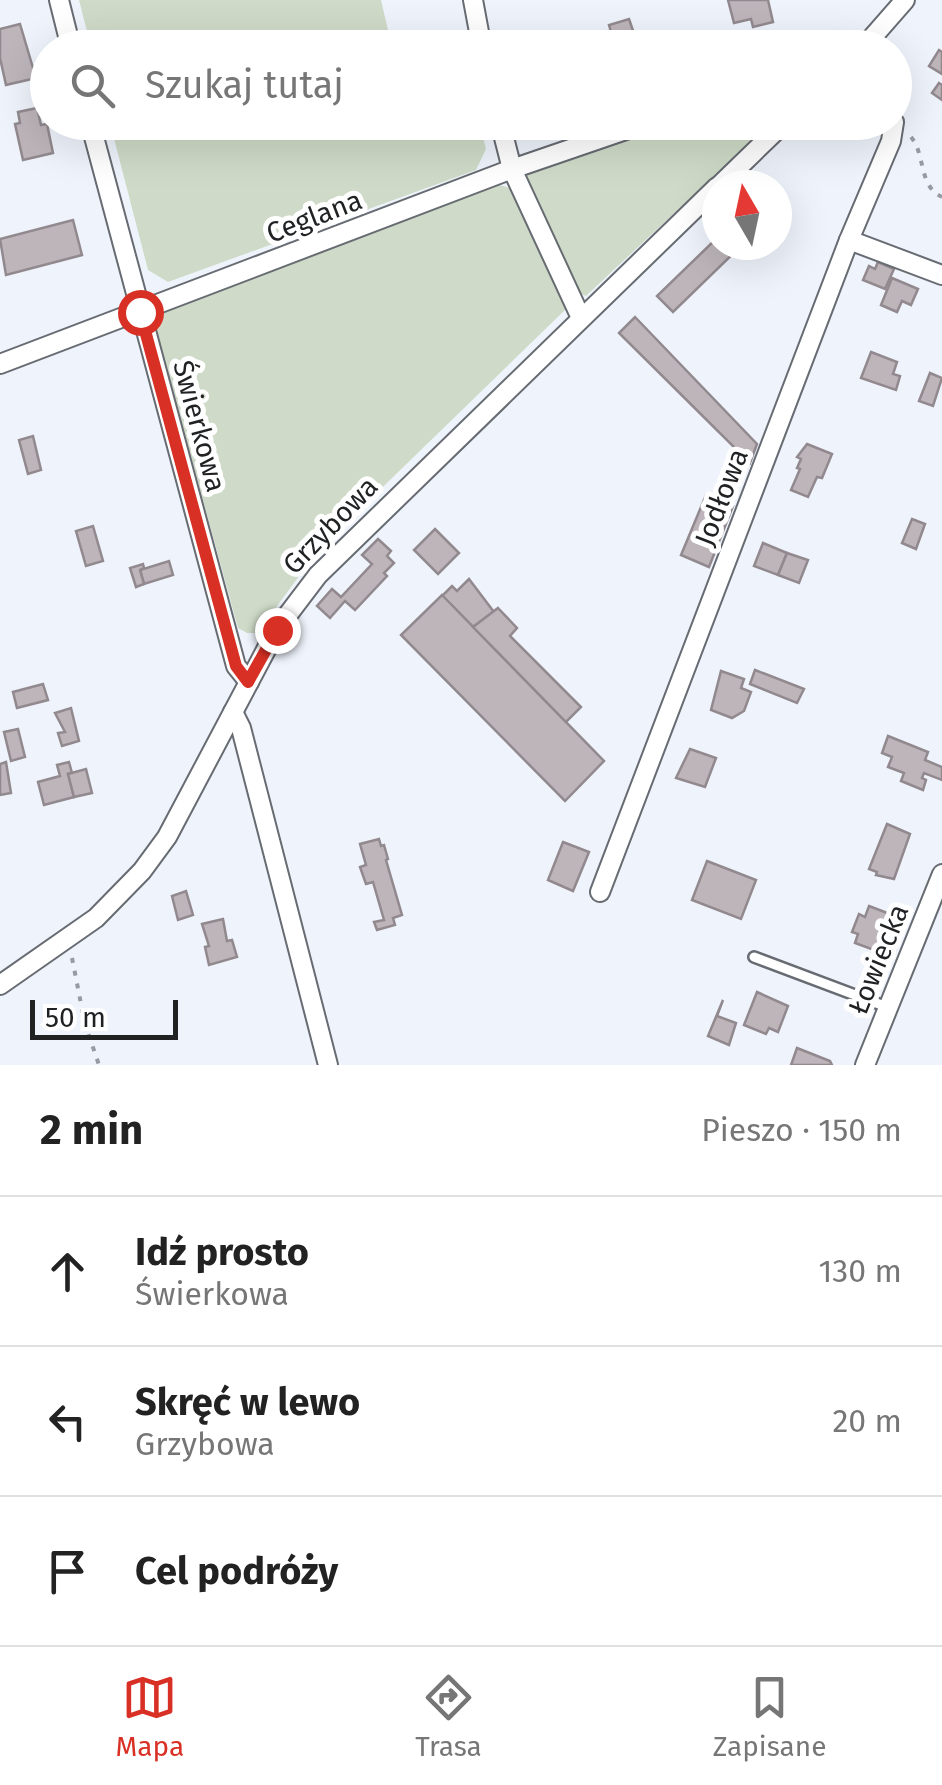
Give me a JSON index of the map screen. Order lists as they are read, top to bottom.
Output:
{
  "streets": {
    "street": [
      "Ceglana",
      "Świerkowa",
      "Jodłowa",
      "Grzybowa",
      "Łowiecka"
    ]
  },
  "crossings": [
    ["Ceglana", "Świerkowa"],
    ["Świerkowa", "Grzybowa"]
  ],
  "scale_bar": "50 m",
  "north": "top",
  "page": {
    "search": "Szukaj tutaj",
    "scale": "50 m",
    "heading": ["2 min", "Pieszo · 150 m"],
    "list": [
      ["Idź prosto", "Świerkowa", "130 m"],
      ["Skręć w lewo", "Grzybowa", "20 m"],
      "Cel podróży"
    ],
    "nav": ["Mapa", "Trasa", "Zapisane"]
  }
}
